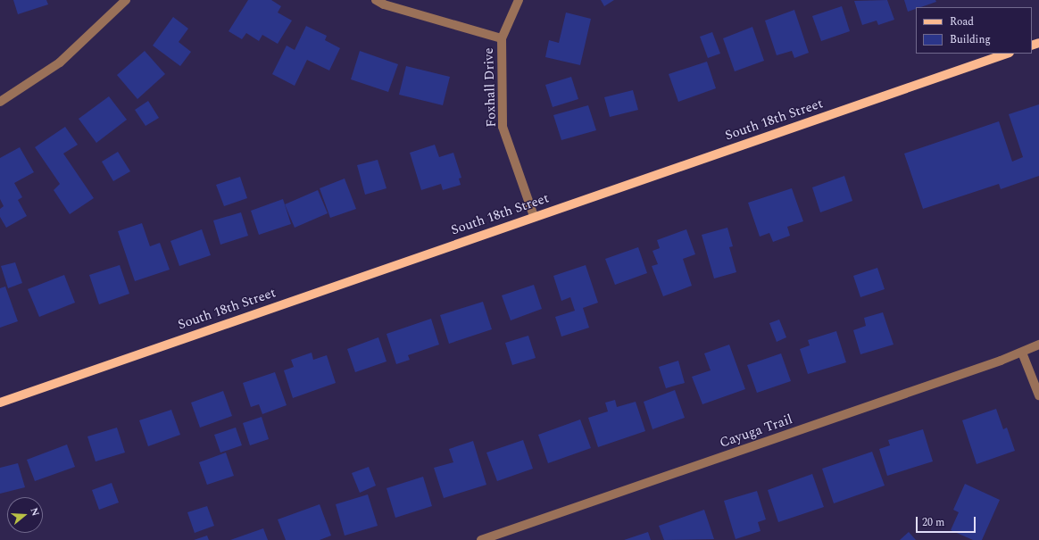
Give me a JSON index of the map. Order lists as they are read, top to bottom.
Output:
{
  "streets": {
    "main road": ["South 18th Street"],
    "street": ["Foxhall Drive", "Cayuga Trail"]
  },
  "crossings": [
    ["Foxhall Drive", "South 18th Street"]
  ],
  "legend": ["Road", "Building"],
  "scale_bar": "20 m",
  "north": "right"
}
